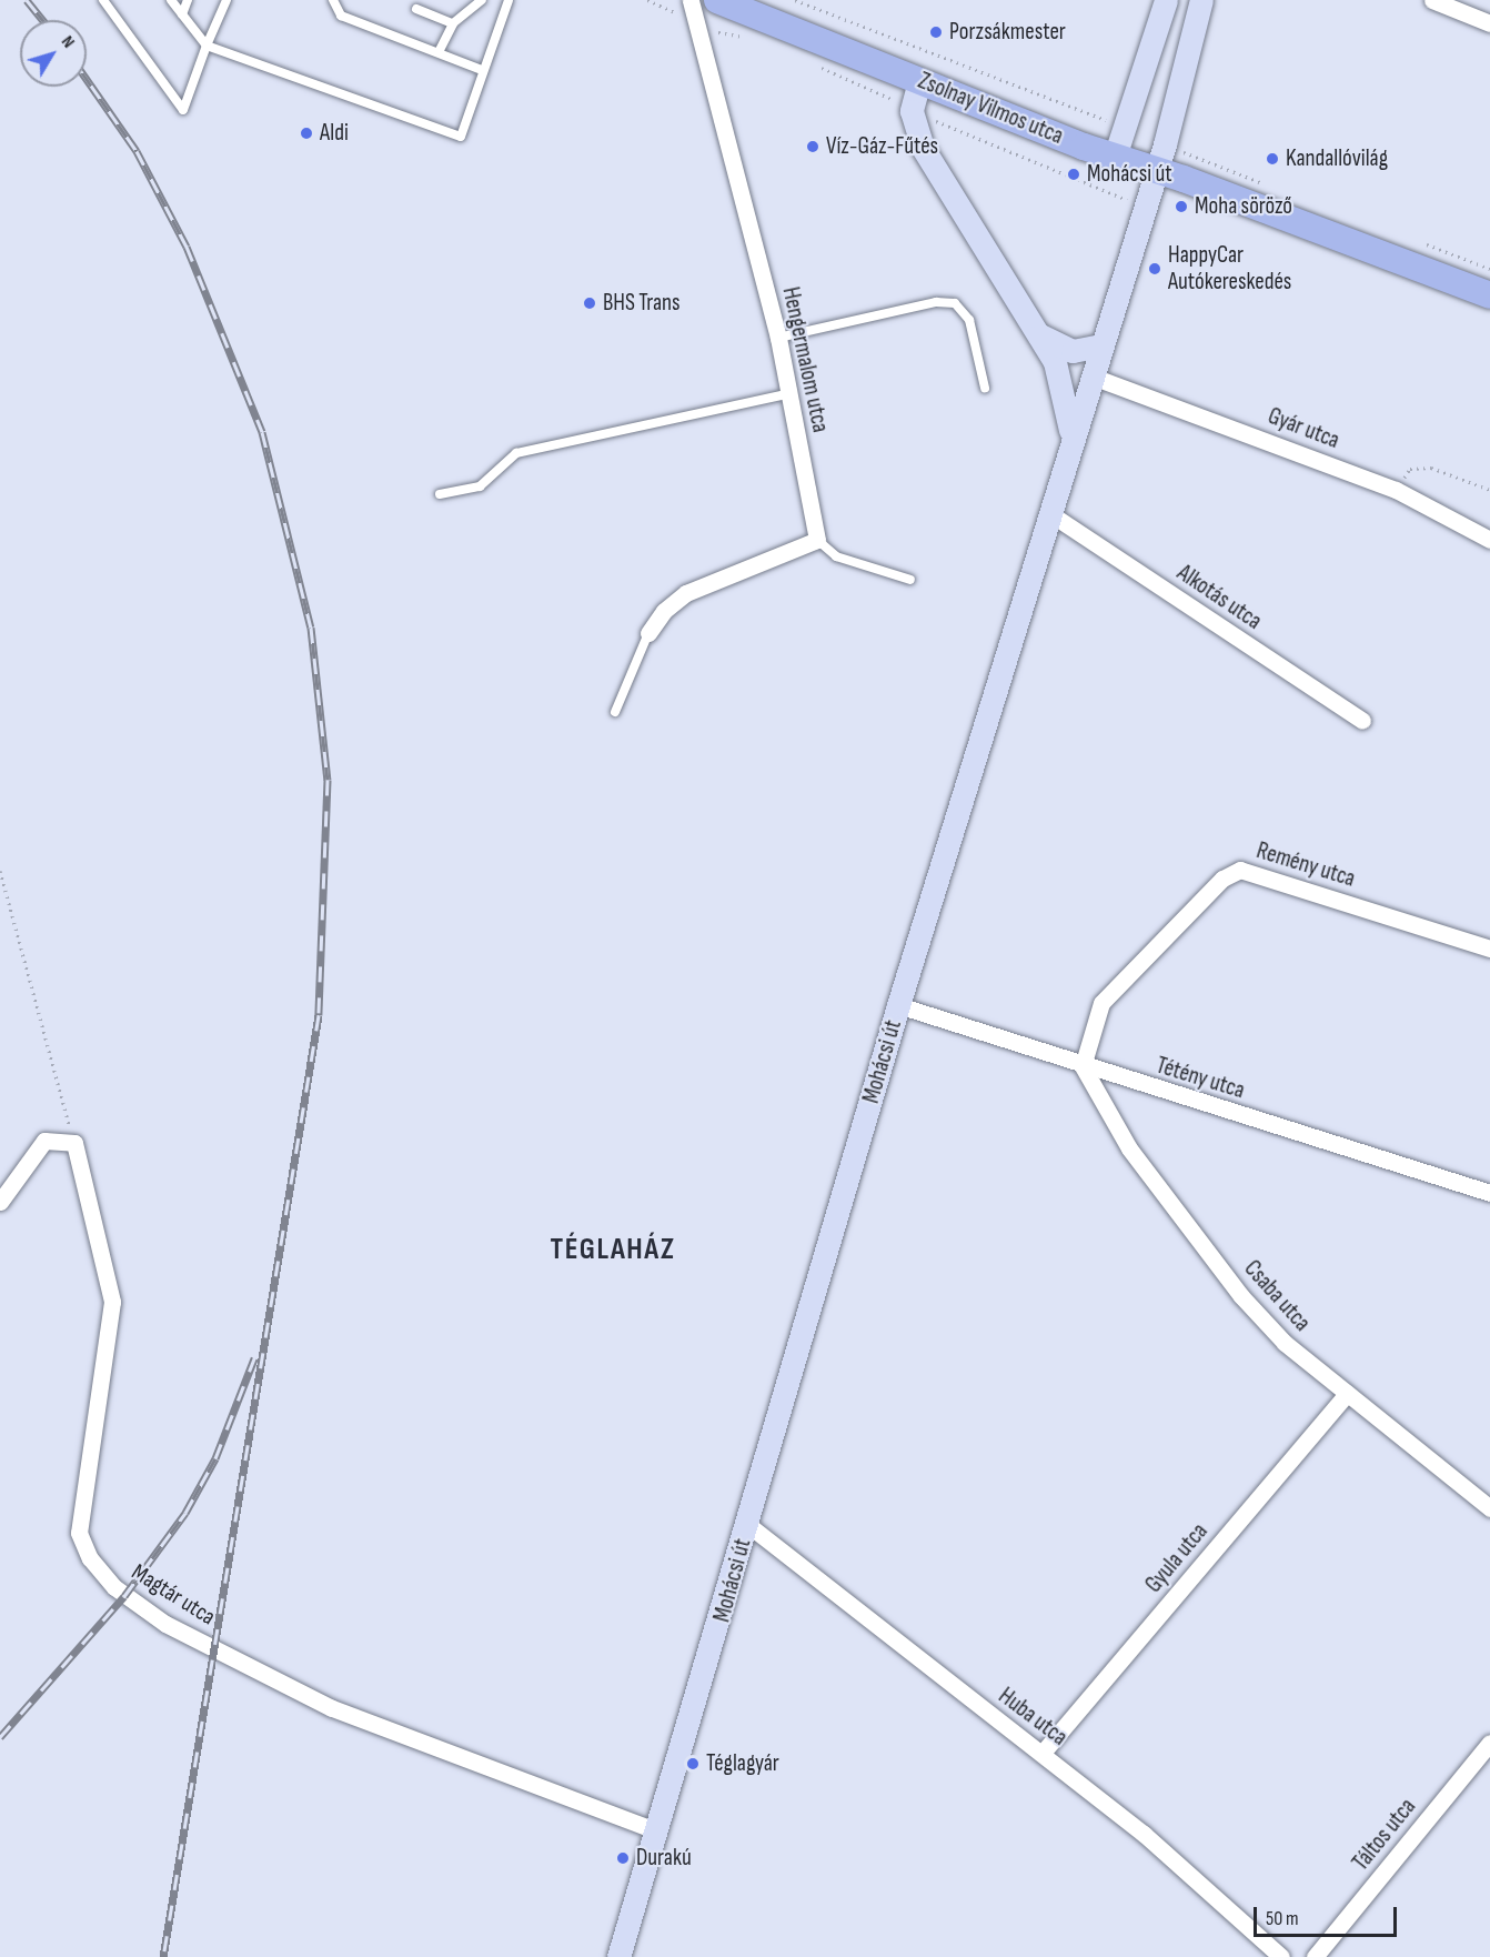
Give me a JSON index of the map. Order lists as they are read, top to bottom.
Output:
{
  "streets": {
    "main road": ["Zsolnay Vilmos utca", "Mohácsi út"],
    "street": [
      "Hengermalom utca",
      "Gyár utca",
      "Alkotás utca",
      "Remény utca",
      "Tétény utca",
      "Csaba utca",
      "Gyula utca",
      "Magtár utca",
      "Huba utca",
      "Táltos utca"
    ]
  },
  "crossings": [
    ["Zsolnay Vilmos utca", "Mohácsi út"],
    ["Gyár utca", "Mohácsi út"],
    ["Alkotás utca", "Mohácsi út"],
    ["Remény utca", "Tétény utca"],
    ["Remény utca", "Csaba utca"],
    ["Mohácsi út", "Tétény utca"],
    ["Mohácsi út", "Magtár utca"],
    ["Mohácsi út", "Huba utca"],
    ["Tétény utca", "Csaba utca"],
    ["Csaba utca", "Gyula utca"],
    ["Gyula utca", "Huba utca"]
  ],
  "districts": ["TÉGLAHÁZ"],
  "places": [
    "Porzsákmester",
    "Aldi",
    "Víz-Gáz-Fűtés",
    "Kandallóvilág",
    "Mohácsi út",
    "Moha söröző",
    "HappyCar Autókereskedés",
    "BHS Trans",
    "Téglagyár",
    "Durakú"
  ],
  "scale_bar": "50 m",
  "north": "top right"
}
